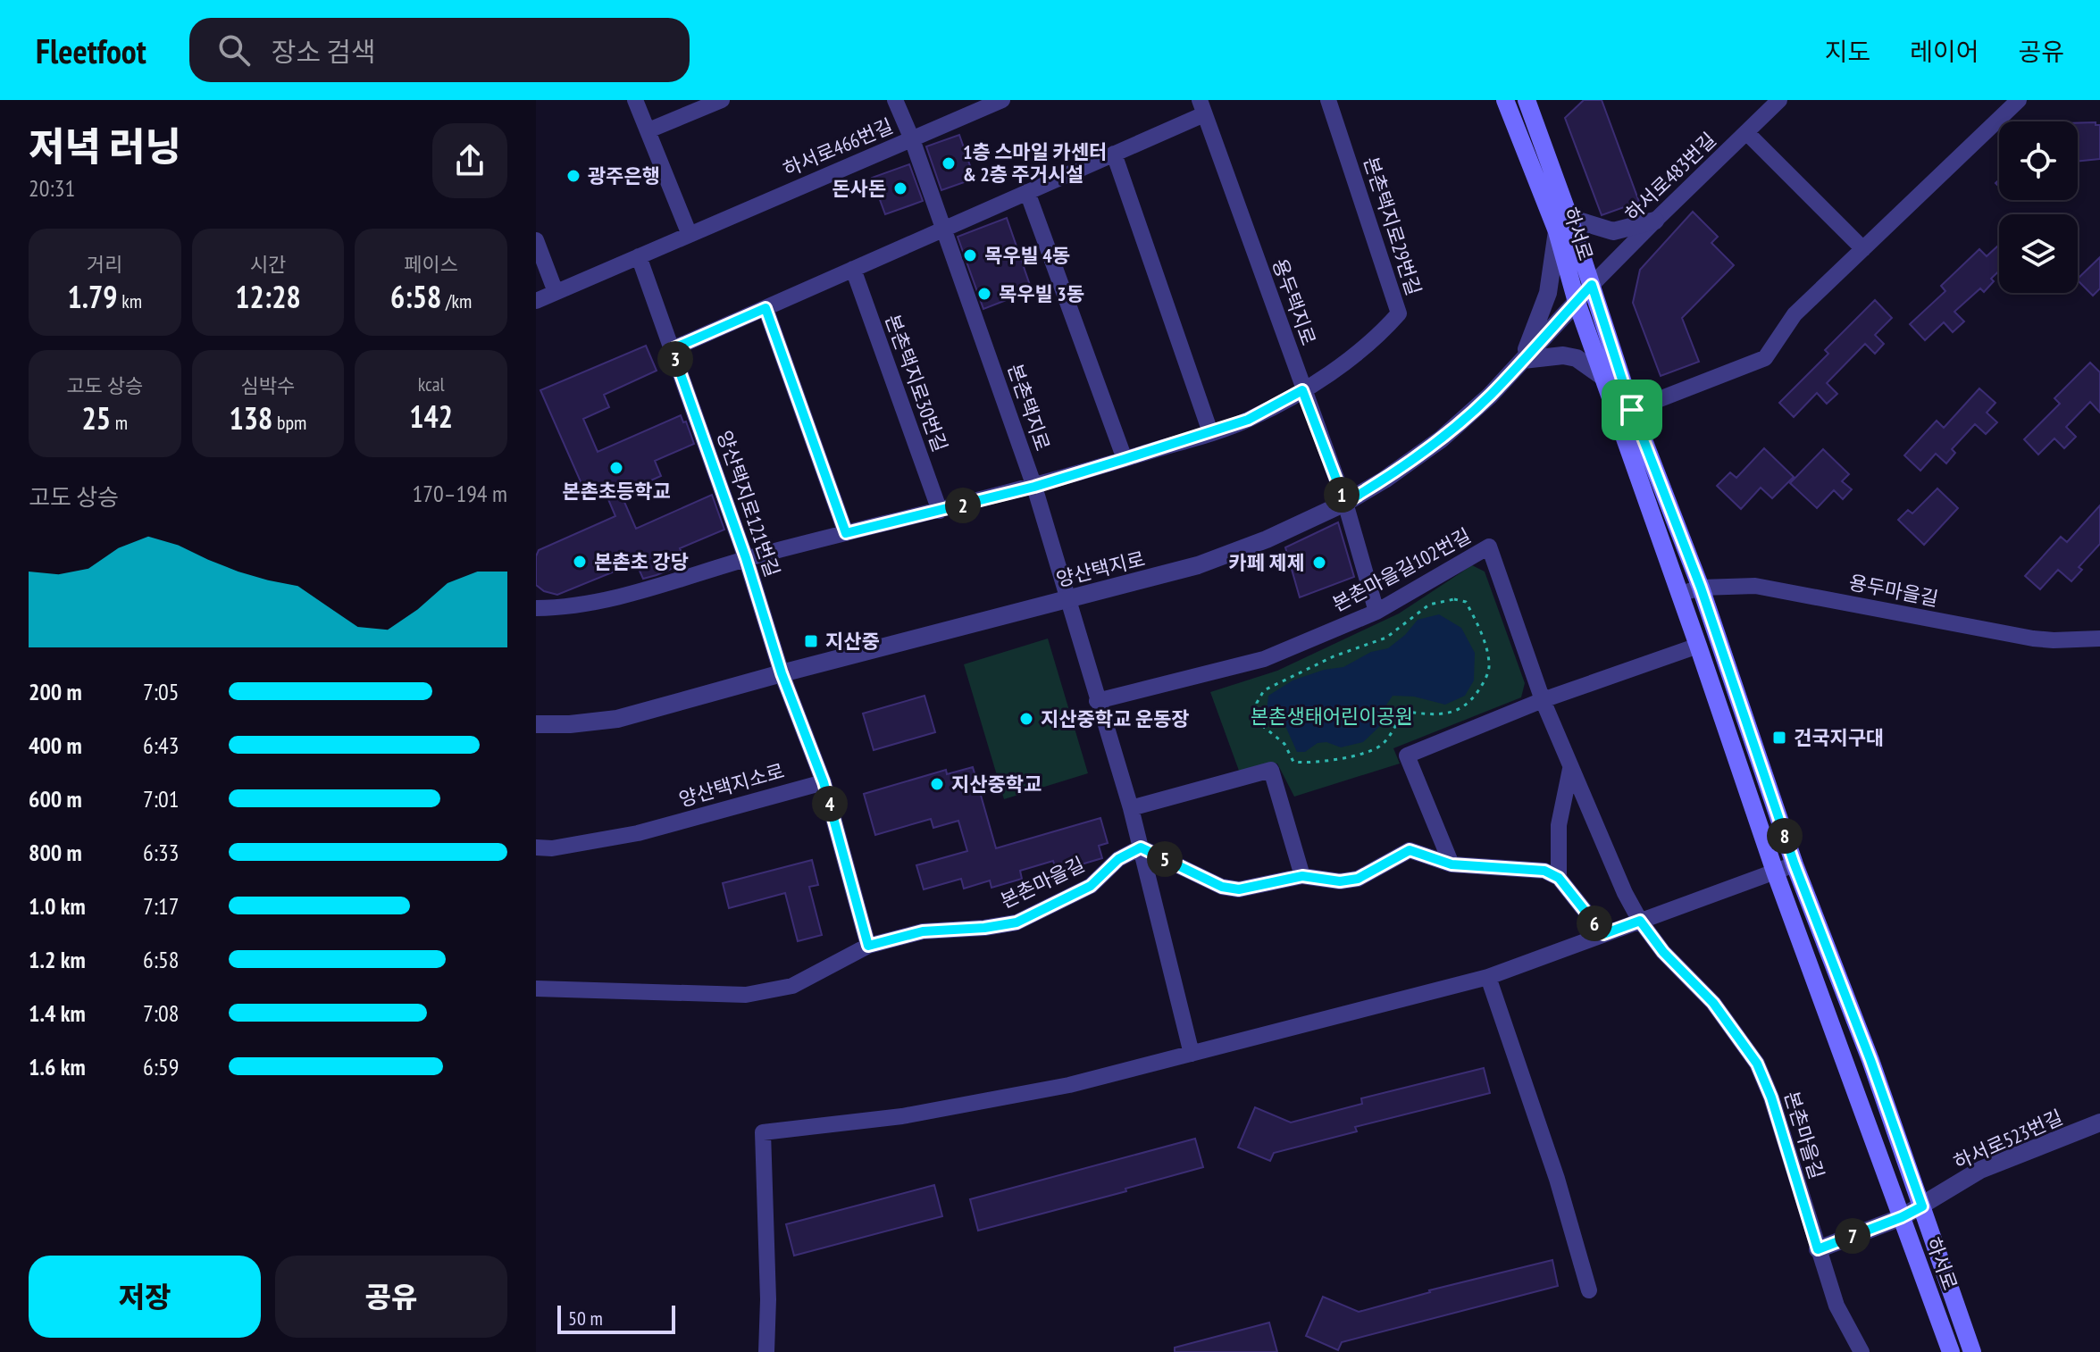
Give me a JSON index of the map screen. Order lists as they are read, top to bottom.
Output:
{
  "streets": {
    "main road": ["하서로"],
    "street": [
      "하서로466번길",
      "하서로483번길",
      "본촌택지로29번길",
      "용두택지로",
      "본촌택지로30번길",
      "본촌택지로",
      "양산택지로121번길",
      "양산택지로",
      "본촌마을길102번길",
      "용두마을길",
      "양산택지소로",
      "본촌마을길",
      "하서로523번길"
    ]
  },
  "crossings": [
    ["하서로466번길", "본촌택지로"],
    ["하서로466번길", "양산택지로121번길"],
    ["하서로483번길", "하서로"],
    ["하서로483번길", "양산택지로"],
    ["본촌택지로29번길", "용두택지로"],
    ["본촌택지로29번길", "본촌택지로"],
    ["하서로", "양산택지로"],
    ["하서로", "용두마을길"],
    ["하서로", "하서로523번길"],
    ["용두택지로", "양산택지로"],
    ["용두택지로", "본촌마을길102번길"],
    ["본촌택지로", "양산택지로"],
    ["본촌택지로", "본촌마을길102번길"],
    ["본촌택지로", "본촌마을길"],
    ["양산택지로121번길", "양산택지로"],
    ["본촌마을길102번길", "본촌마을길"],
    ["본촌마을길", "하서로523번길"]
  ],
  "parks": ["본촌생태어린이공원"],
  "places": {
    "other": [
      "1층 스마일 카센터 & 2층 주거시설",
      "광주은행",
      "돈사돈",
      "목우빌 4동",
      "목우빌 3동",
      "본촌초등학교",
      "본촌초 강당",
      "카페 제제",
      "지산중학교 운동장",
      "지산중학교"
    ],
    "transit": ["지산중", "건국지구대"]
  },
  "scale_bar": "50 m",
  "page": {
    "header": "Fleetfoot",
    "search": "장소 검색",
    "nav": ["지도", "레이어", "공유"],
    "heading": ["저녁 러닝", "20:31"],
    "stats": [
      ["거리", "1.79 km"],
      ["시간", "12:28"],
      ["페이스", "6:58 /km"],
      ["고도 상승", "25 m"],
      ["심박수", "138 bpm"],
      ["kcal", "142"]
    ],
    "pins": [
      "3",
      "1",
      "2",
      "4",
      "8",
      "5",
      "6",
      "7"
    ],
    "chart": ["고도 상승", "170–194 m"],
    "list": [
      {
        "name": "200 m",
        "note": "7:05"
      },
      {
        "name": "400 m",
        "note": "6:43"
      },
      {
        "name": "600 m",
        "note": "7:01"
      },
      {
        "name": "800 m",
        "note": "6:33"
      },
      {
        "name": "1.0 km",
        "note": "7:17"
      },
      {
        "name": "1.2 km",
        "note": "6:58"
      },
      {
        "name": "1.4 km",
        "note": "7:08"
      },
      {
        "name": "1.6 km",
        "note": "6:59"
      }
    ],
    "buttons": ["저장", "공유"],
    "scale": "50 m"
  }
}
